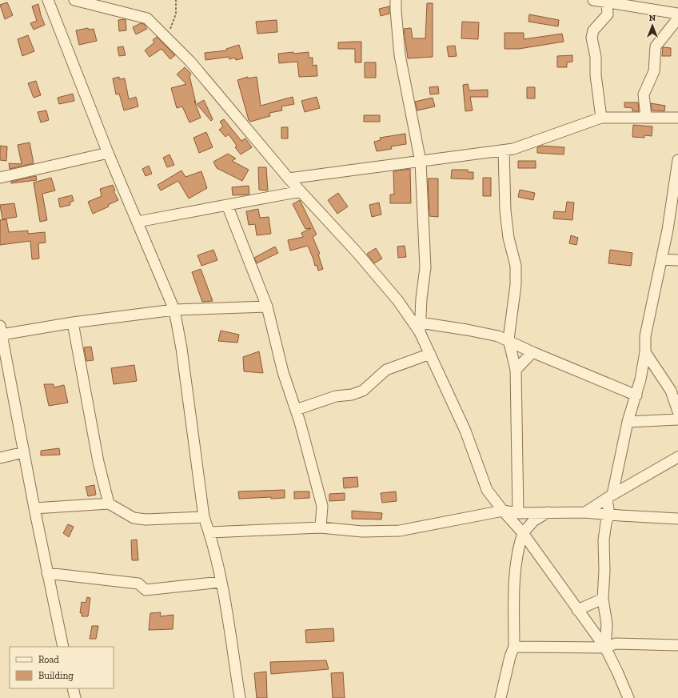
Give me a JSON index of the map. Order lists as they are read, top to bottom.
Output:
{
  "legend": ["Road", "Building"],
  "north": "top"
}
